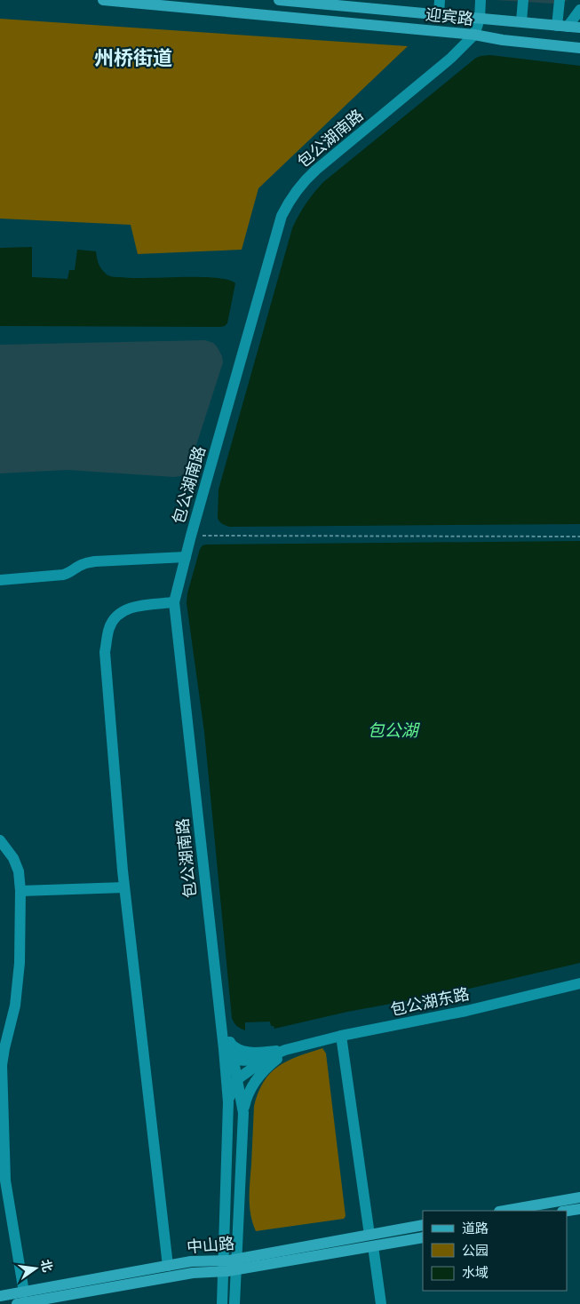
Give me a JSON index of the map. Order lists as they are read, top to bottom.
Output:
{
  "streets": {
    "main road": ["迎宾路", "中山路"],
    "street": ["包公湖南路", "包公湖东路"]
  },
  "crossings": [
    ["迎宾路", "包公湖南路"],
    ["包公湖南路", "包公湖东路"]
  ],
  "districts": ["州桥街道"],
  "water": ["包公湖"],
  "legend": ["道路", "公园", "水域"],
  "north": "right"
}
